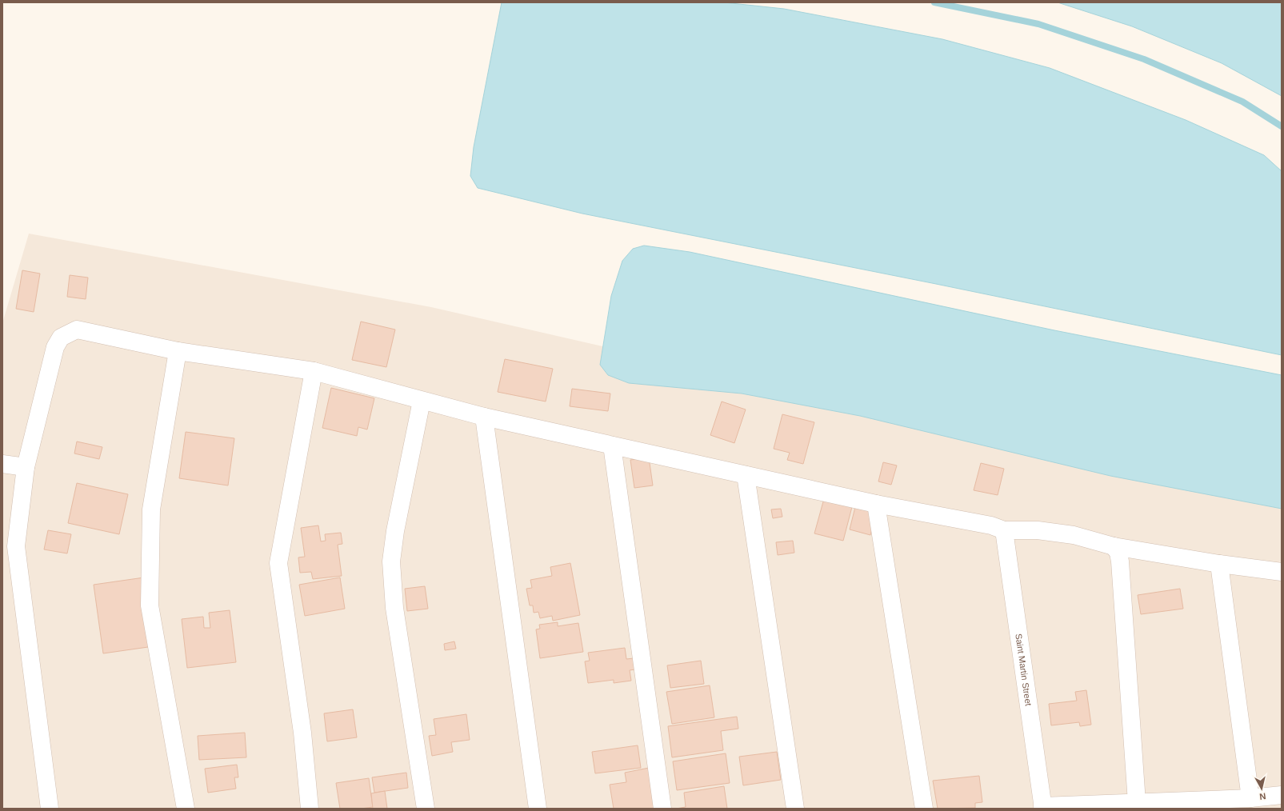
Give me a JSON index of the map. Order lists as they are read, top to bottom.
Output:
{
  "streets": {
    "street": ["Saint Martin Street"]
  },
  "north": "bottom"
}
